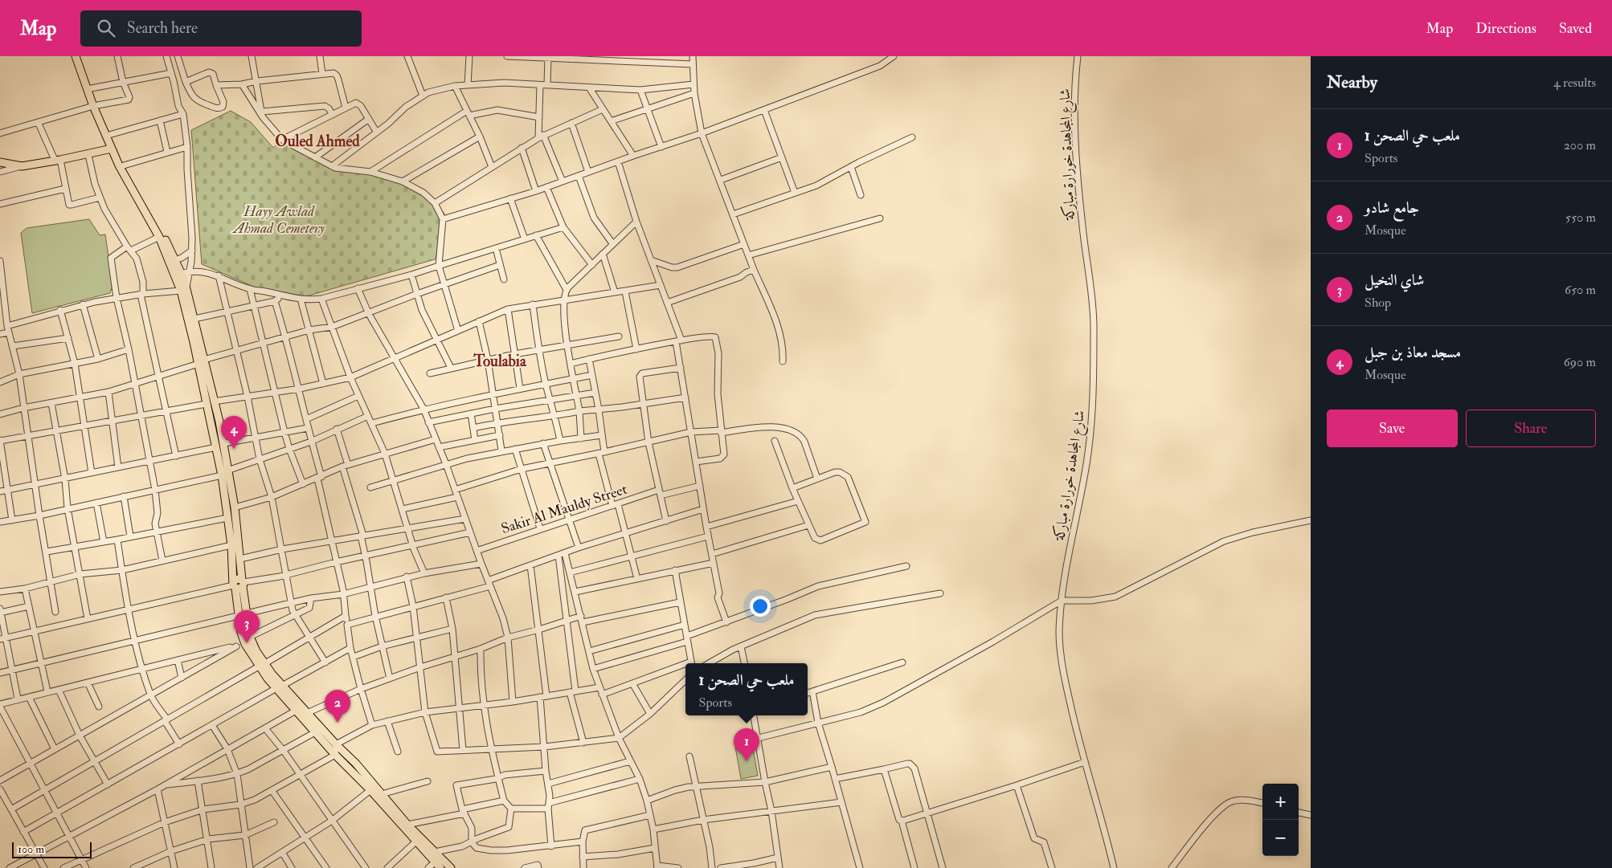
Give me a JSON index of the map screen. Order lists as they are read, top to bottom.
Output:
{
  "streets": {
    "street": ["شارع المجاهدة خورارة مباركة", "Sakir Al Mauldy Street"]
  },
  "districts": ["Ouled Ahmed", "Toulabia"],
  "parks": ["Hayy Awlad Ahmad Cemetery"],
  "scale_bar": "100 m",
  "page": {
    "header": "Map",
    "search": "Search here",
    "nav": ["Map", "Directions", "Saved"],
    "heading": ["Nearby", "4 results"],
    "list": [
      {
        "mark": "1",
        "name": "ملعب حي الصحن 1",
        "note": "Sports",
        "value": "200 m"
      },
      {
        "mark": "2",
        "name": "جامع شادو",
        "note": "Mosque",
        "value": "550 m"
      },
      {
        "mark": "3",
        "name": "شاي النخيل",
        "note": "Shop",
        "value": "650 m"
      },
      {
        "mark": "4",
        "name": "مسجد معاذ بن جبل",
        "note": "Mosque",
        "value": "690 m"
      }
    ],
    "buttons": ["Save", "Share"],
    "pins": [
      "4",
      "3",
      "2",
      "1"
    ],
    "popup": ["ملعب حي الصحن 1", "Sports"],
    "map_buttons": ["+", "−"],
    "scale": "100 m"
  }
}
